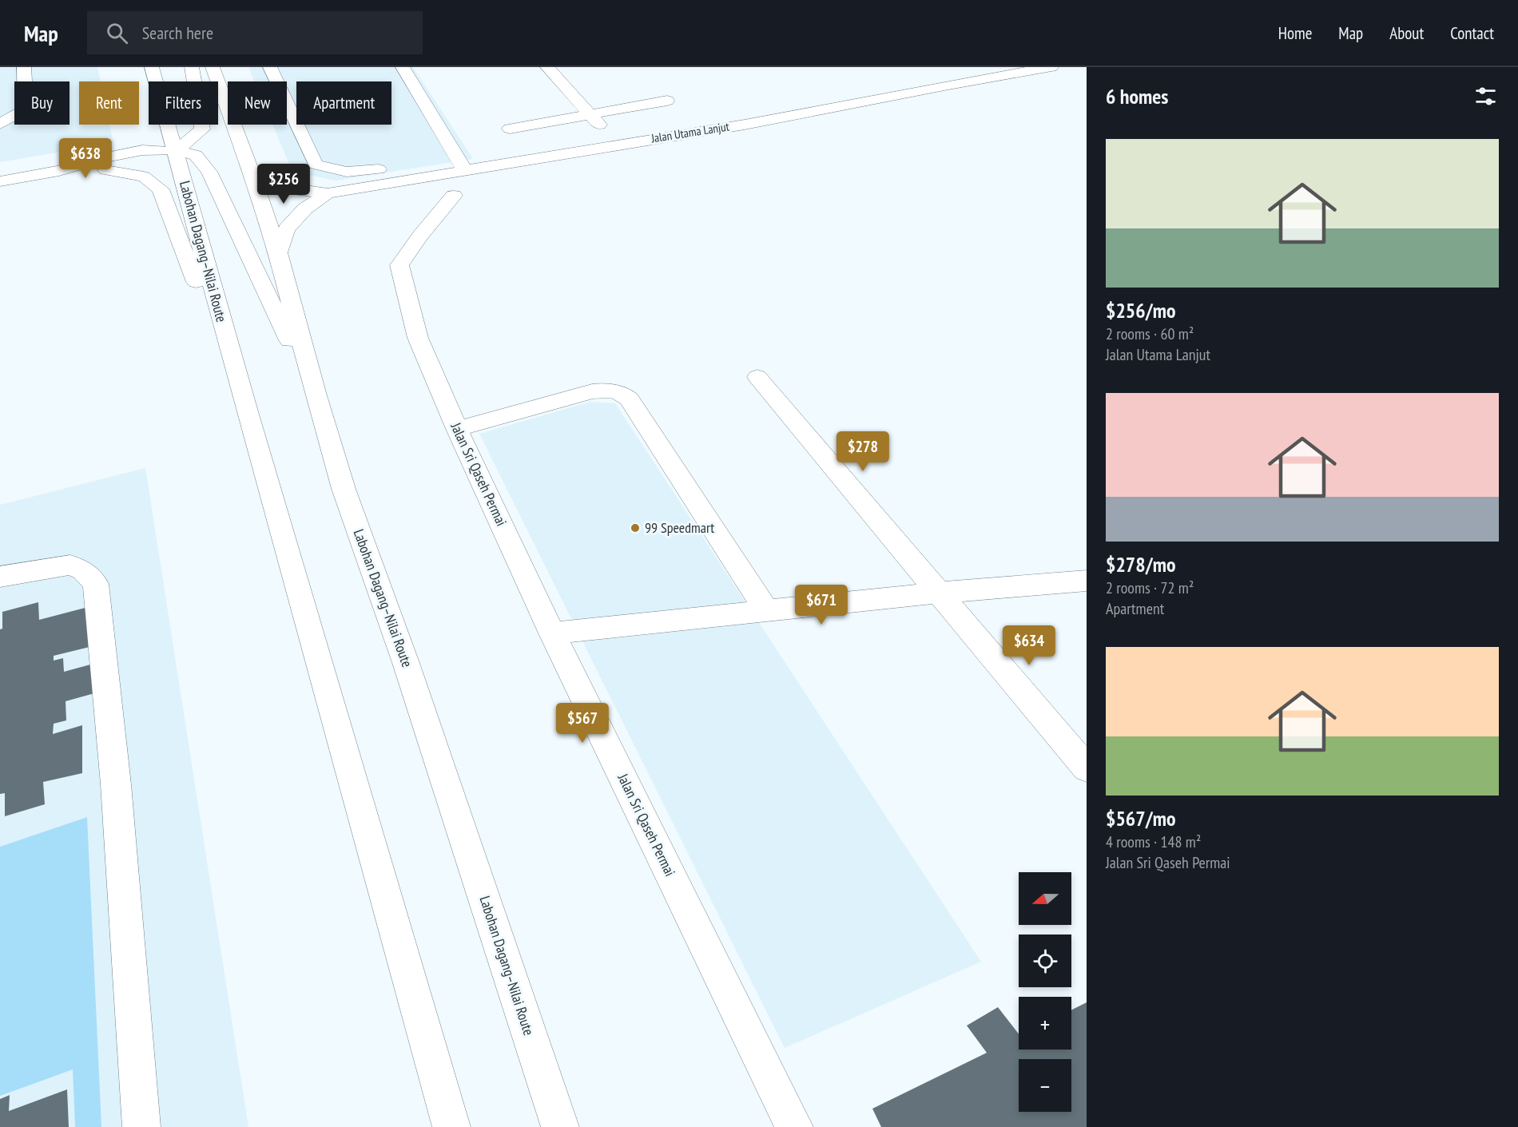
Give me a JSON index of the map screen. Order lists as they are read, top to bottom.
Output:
{
  "streets": {
    "main road": ["Jalan Utama Lanjut", "Labohan Dagang–Nilai Route", "Jalan Sri Qaseh Permai"]
  },
  "crossings": [
    ["Jalan Utama Lanjut", "Labohan Dagang–Nilai Route"]
  ],
  "places": ["99 Speedmart"],
  "north": "left",
  "page": {
    "header": "Map",
    "search": "Search here",
    "nav": [
      "Home",
      "Map",
      "About",
      "Contact"
    ],
    "heading": "6 homes",
    "chip": [
      "Buy",
      "Rent",
      "Filters",
      "New",
      "Apartment"
    ],
    "list": [
      {
        "name": "$256/mo",
        "note": "2 rooms · 60 m² · Jalan Utama Lanjut"
      },
      {
        "name": "$278/mo",
        "note": "2 rooms · 72 m² · Apartment"
      },
      {
        "name": "$567/mo",
        "note": "4 rooms · 148 m² · Jalan Sri Qaseh Permai"
      }
    ],
    "price": [
      "$638",
      "$256",
      "$278",
      "$671",
      "$634",
      "$567"
    ],
    "map_buttons": ["+", "−"]
  }
}
